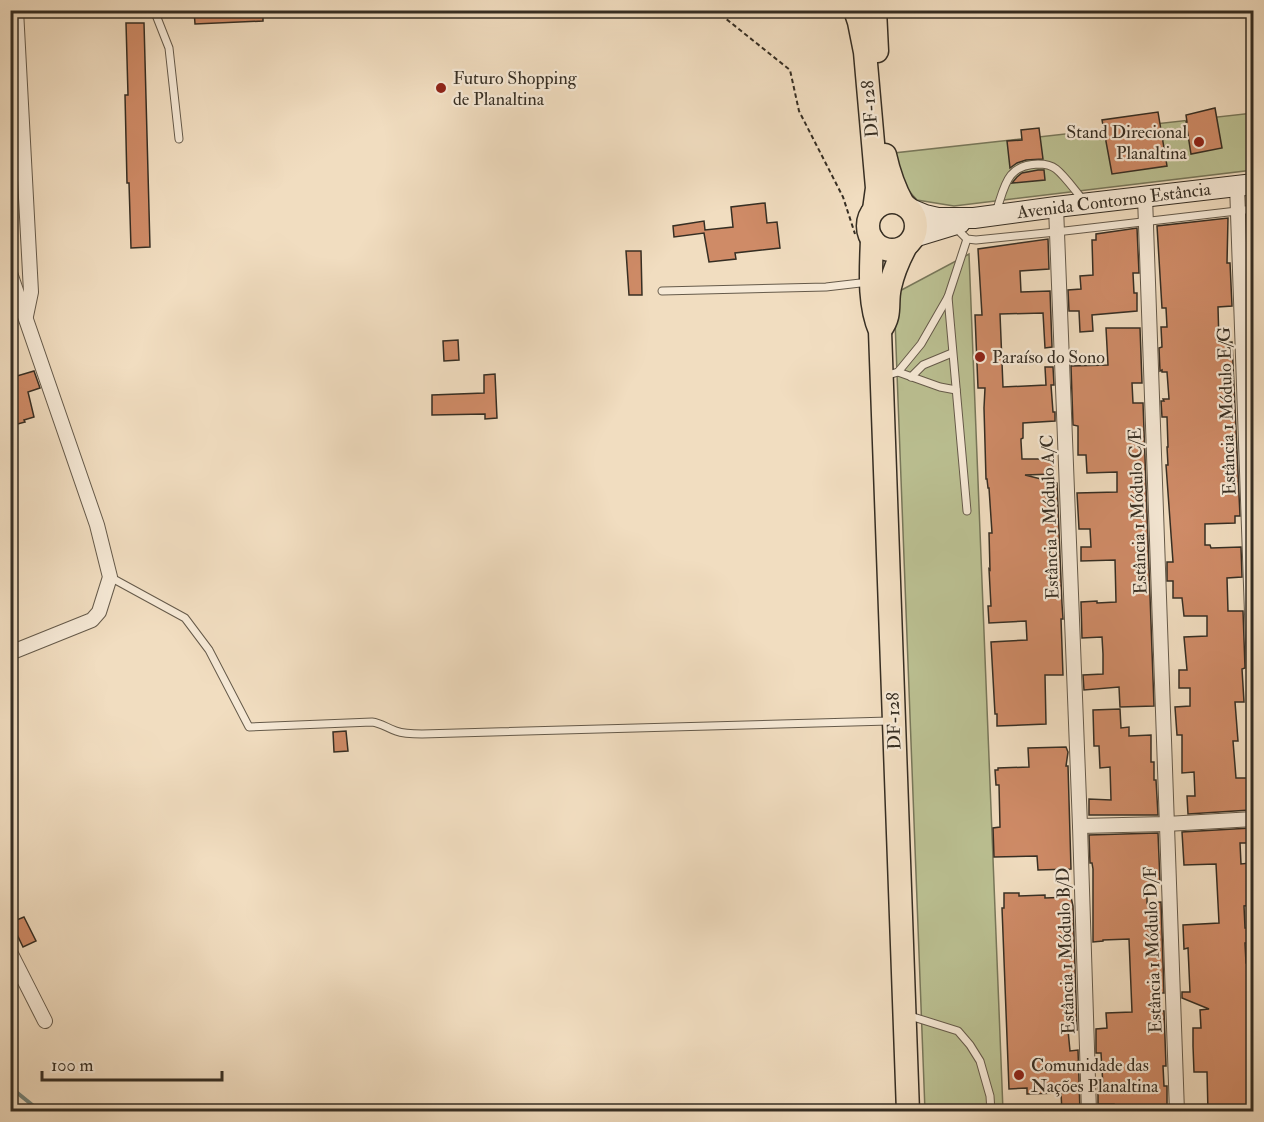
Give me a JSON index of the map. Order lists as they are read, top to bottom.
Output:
{
  "streets": {
    "main road": ["DF-128"],
    "street": [
      "Avenida Contorno Estância",
      "Estância 1 Módulo E/G",
      "Estância 1 Módulo C/E",
      "Estância 1 Módulo A/C",
      "Estância 1 Módulo D/F",
      "Estância 1 Módulo B/D"
    ]
  },
  "crossings": [
    ["DF-128", "Avenida Contorno Estância"],
    ["Avenida Contorno Estância", "Estância 1 Módulo E/G"],
    ["Avenida Contorno Estância", "Estância 1 Módulo C/E"],
    ["Avenida Contorno Estância", "Estância 1 Módulo A/C"],
    ["Estância 1 Módulo C/E", "Estância 1 Módulo D/F"],
    ["Estância 1 Módulo A/C", "Estância 1 Módulo B/D"]
  ],
  "places": [
    "Futuro Shopping de Planaltina",
    "Stand Direcional Planaltina",
    "Paraíso do Sono",
    "Comunidade das Nações Planaltina"
  ],
  "scale_bar": "100 m"
}
